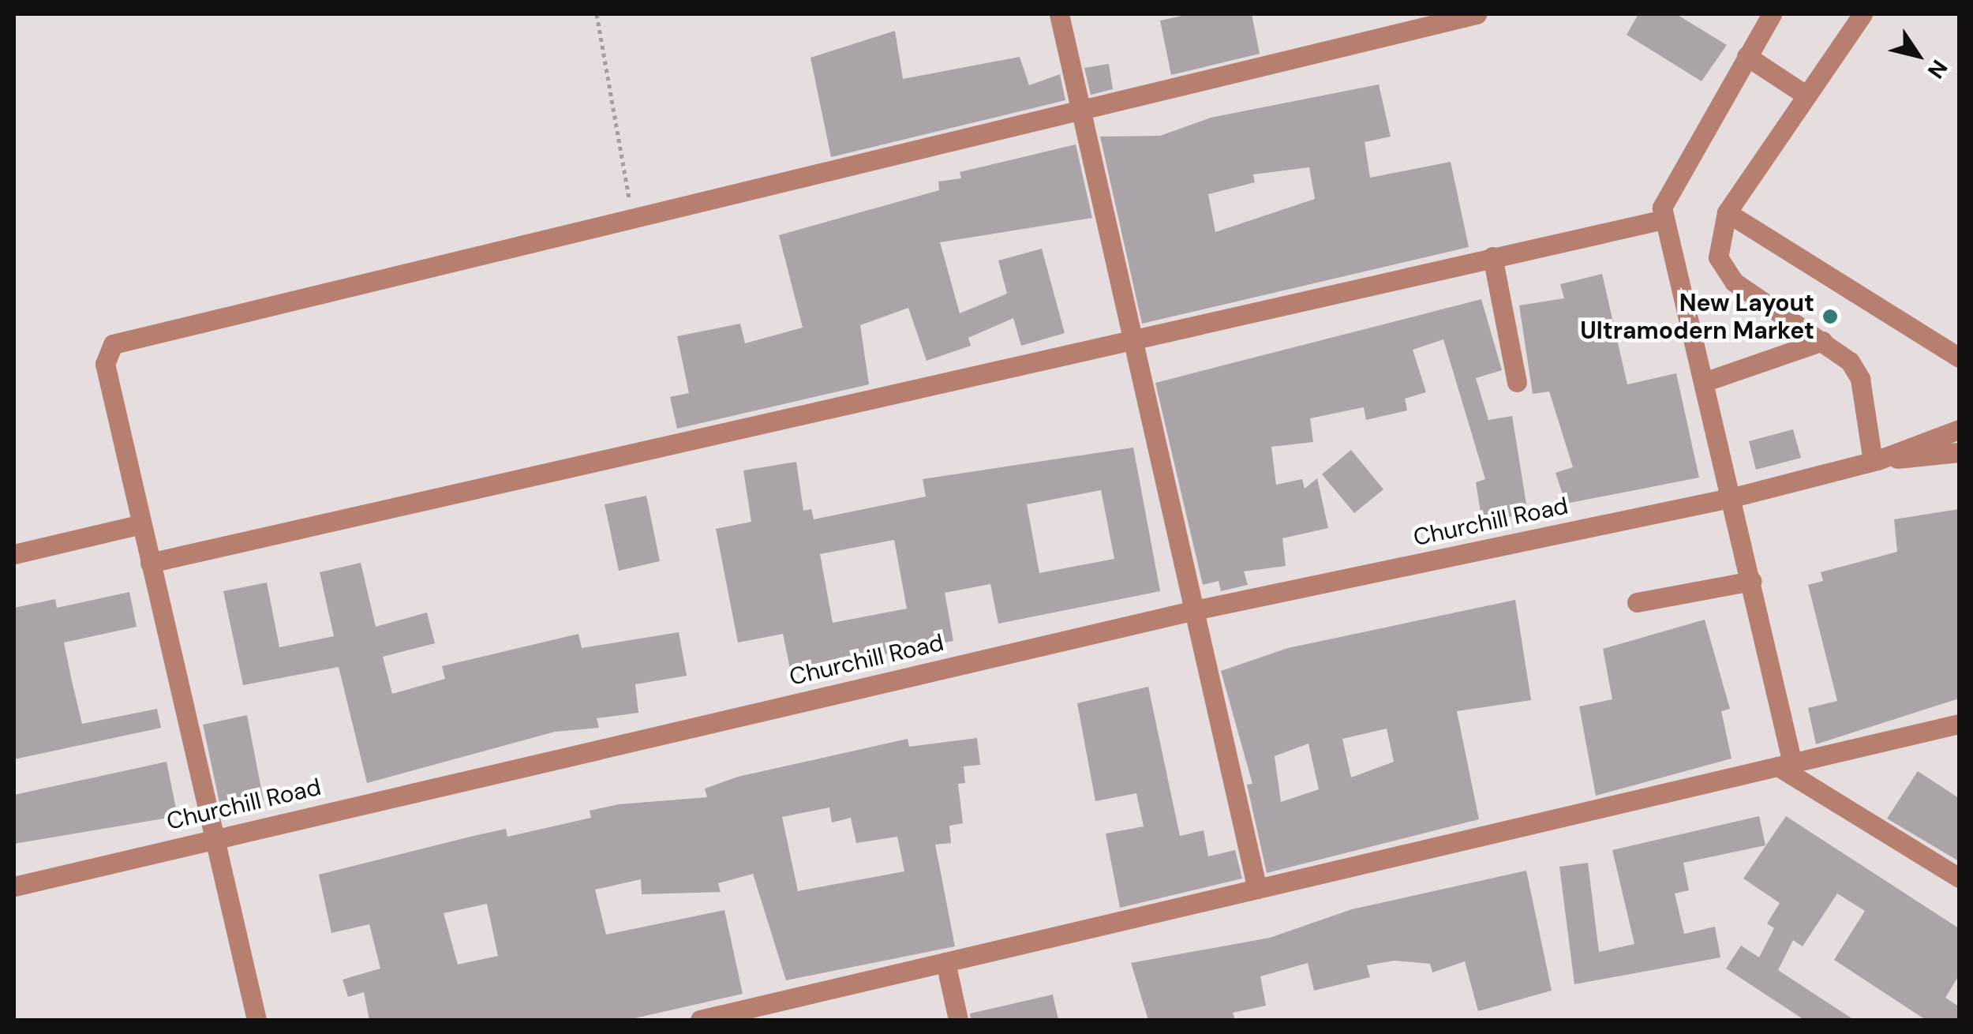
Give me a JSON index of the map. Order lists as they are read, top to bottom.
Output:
{
  "streets": {
    "street": ["Churchill Road"]
  },
  "places": ["New Layout Ultramodern Market"],
  "north": "bottom right"
}
